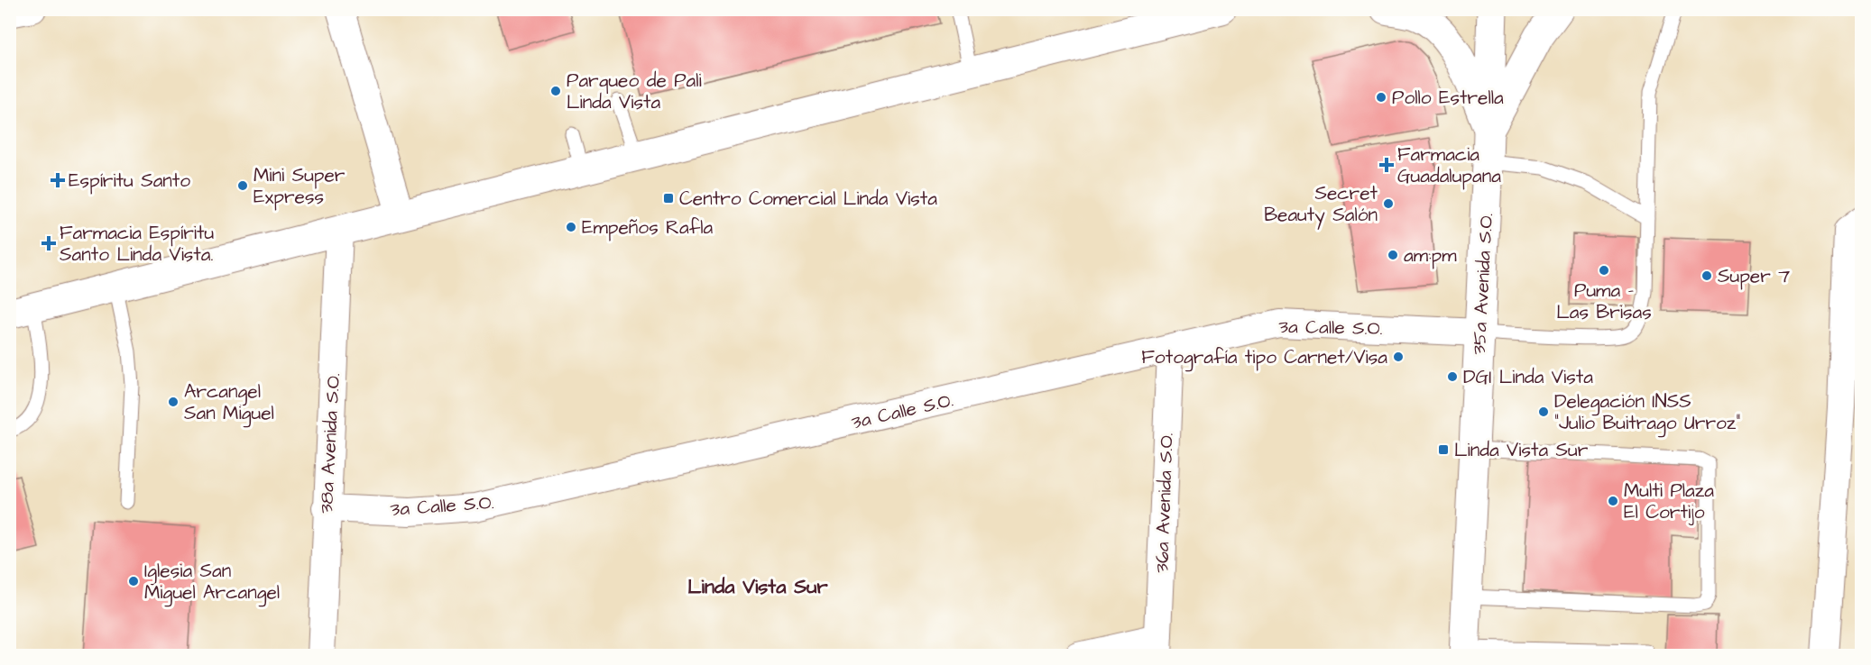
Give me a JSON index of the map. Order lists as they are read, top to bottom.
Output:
{
  "streets": {
    "main road": ["35a Avenida S.O."],
    "street": ["3a Calle S.O.", "38a Avenida S.O.", "36a Avenida S.O."]
  },
  "crossings": [
    ["35a Avenida S.O.", "3a Calle S.O."],
    ["3a Calle S.O.", "38a Avenida S.O."],
    ["3a Calle S.O.", "36a Avenida S.O."]
  ],
  "districts": ["Linda Vista Sur"],
  "places": {
    "other": [
      "Parqueo de Pali Linda Vista",
      "Pollo Estrella",
      "Mini Super Express",
      "Secret Beauty Salón",
      "Empeños Rafla",
      "am:pm",
      "Puma - Las Brisas",
      "Super 7",
      "Fotografía tipo Carnet/Visa",
      "DGI Linda Vista",
      "Arcangel San Miguel",
      "Delegación INSS \"Julio Buitrago Urroz\"",
      "Multi Plaza El Cortijo",
      "Iglesia San Miguel Arcangel"
    ],
    "health": ["Farmacia Guadalupana", "Espíritu Santo", "Farmacia Espíritu Santo Linda Vista."],
    "transit": ["Centro Comercial Linda Vista", "Linda Vista Sur"]
  }
}
